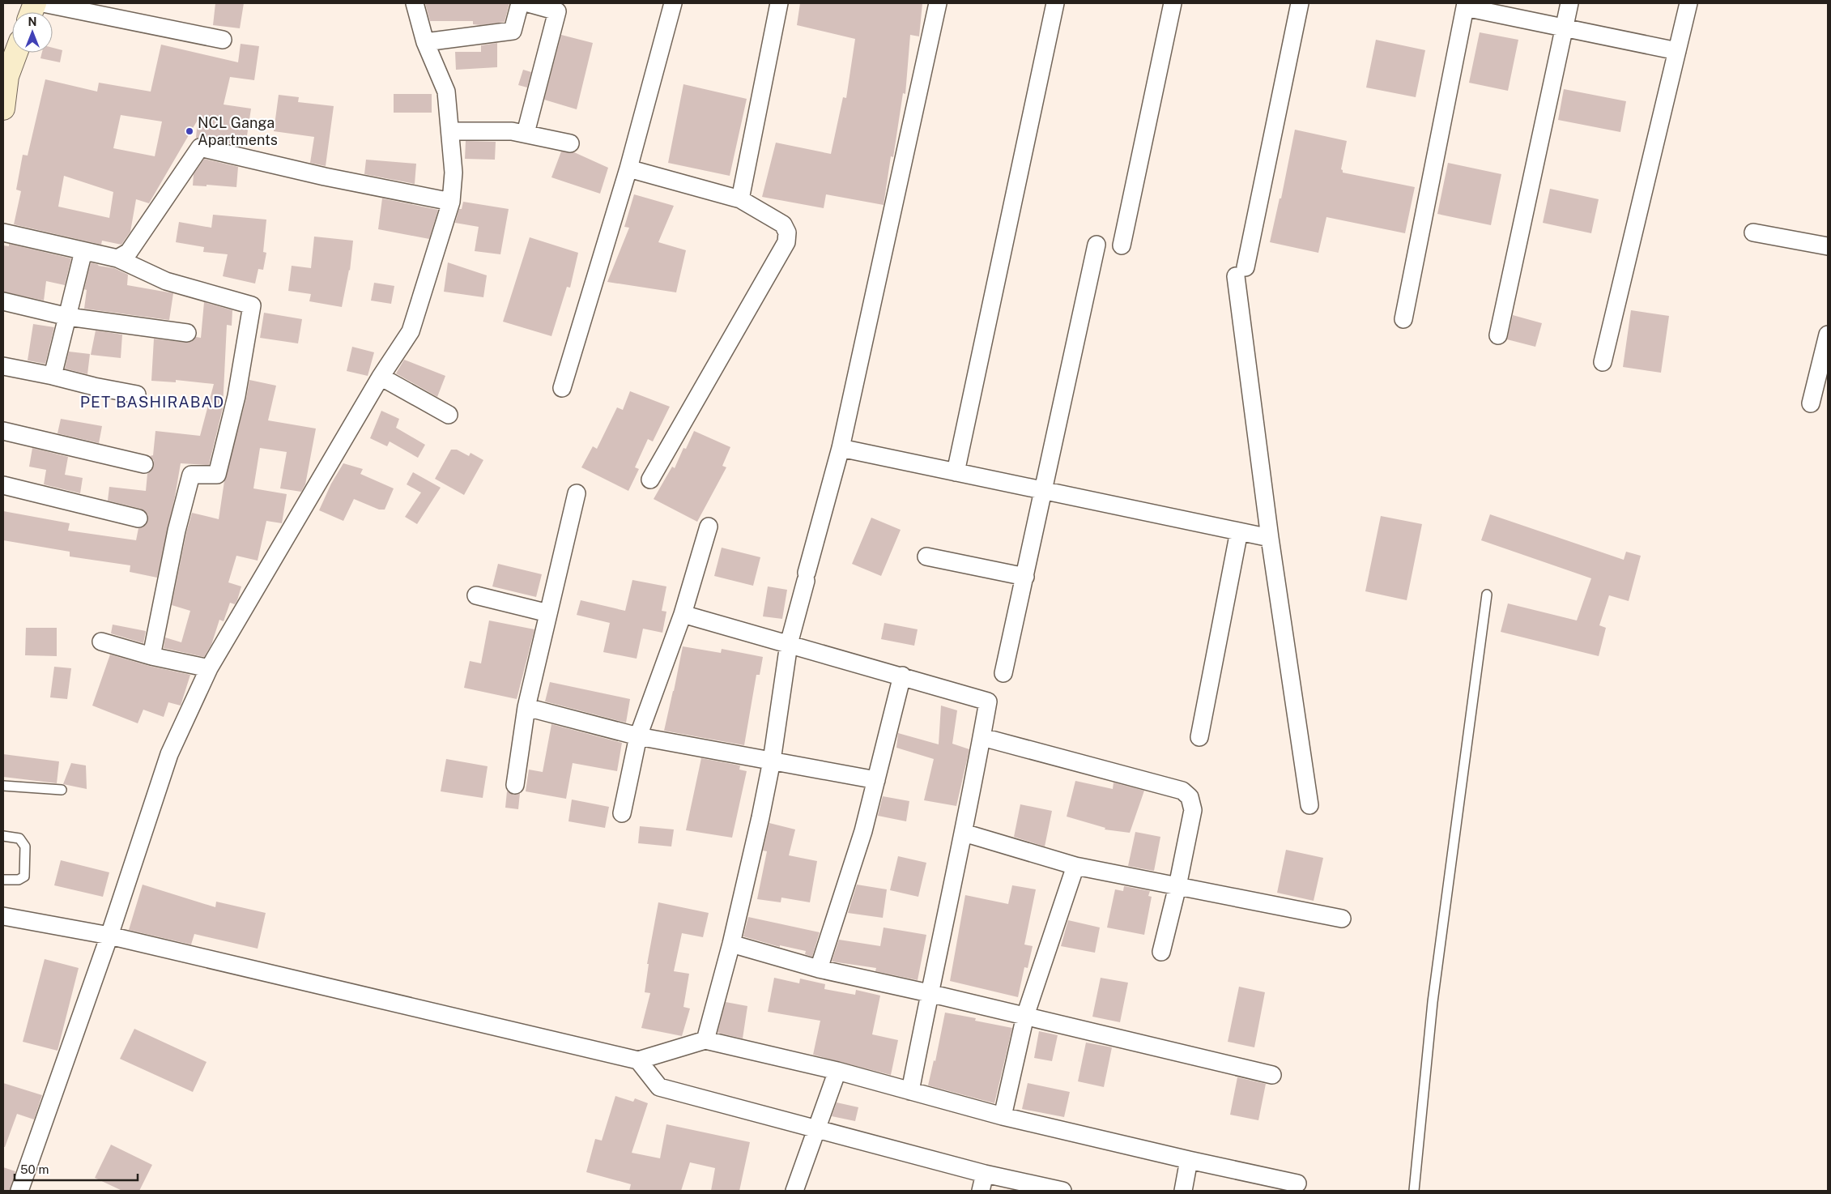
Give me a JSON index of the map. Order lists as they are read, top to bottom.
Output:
{
  "districts": ["PET BASHIRABAD"],
  "places": ["NCL Ganga Apartments"],
  "scale_bar": "50 m",
  "north": "top"
}
